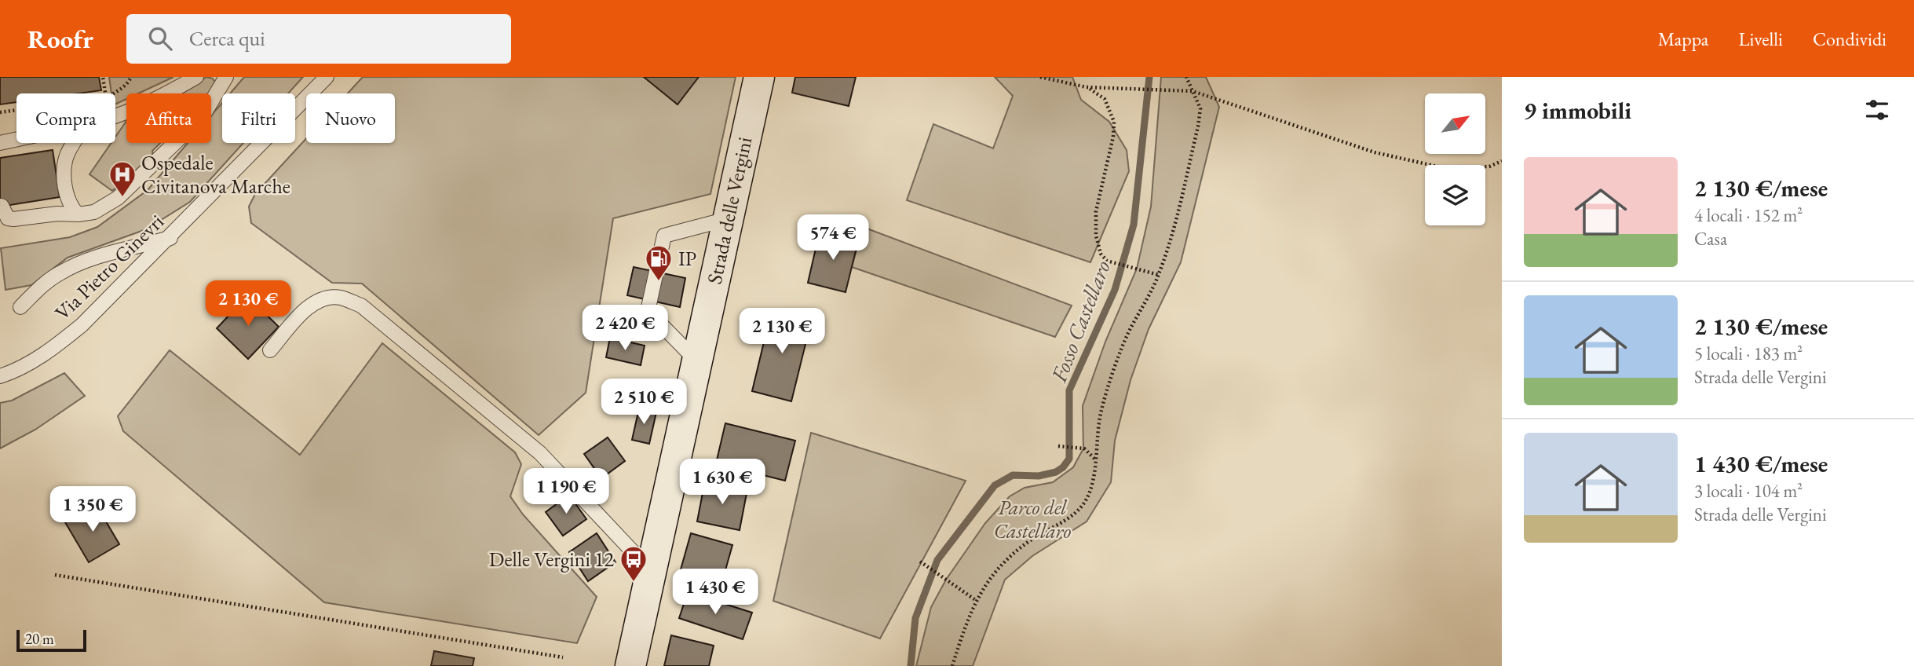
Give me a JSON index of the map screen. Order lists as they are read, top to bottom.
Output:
{
  "streets": {
    "main road": ["Strada delle Vergini"],
    "lane": ["Via Pietro Ginevri"]
  },
  "water": ["Fosso Castellaro"],
  "parks": ["Parco del Castellaro"],
  "places": {
    "hospital": ["Ospedale Civitanova Marche"],
    "fuel station": ["IP"],
    "bus stop": ["Delle Vergini 12"]
  },
  "scale_bar": "20 m",
  "north": "top right",
  "page": {
    "header": "Roofr",
    "search": "Cerca qui",
    "nav": ["Mappa", "Livelli", "Condividi"],
    "heading": "9 immobili",
    "chip": [
      "Compra",
      "Affitta",
      "Filtri",
      "Nuovo"
    ],
    "list": [
      {
        "name": "2 130 €/mese",
        "note": "4 locali · 152 m² · Casa"
      },
      {
        "name": "2 130 €/mese",
        "note": "5 locali · 183 m² · Strada delle Vergini"
      },
      {
        "name": "1 430 €/mese",
        "note": "3 locali · 104 m² · Strada delle Vergini"
      }
    ],
    "price": [
      "574 €",
      "2 130 €",
      "2 420 €",
      "2 130 €",
      "2 510 €",
      "1 630 €",
      "1 190 €",
      "1 350 €",
      "1 430 €"
    ],
    "scale": "20 m"
  }
}
